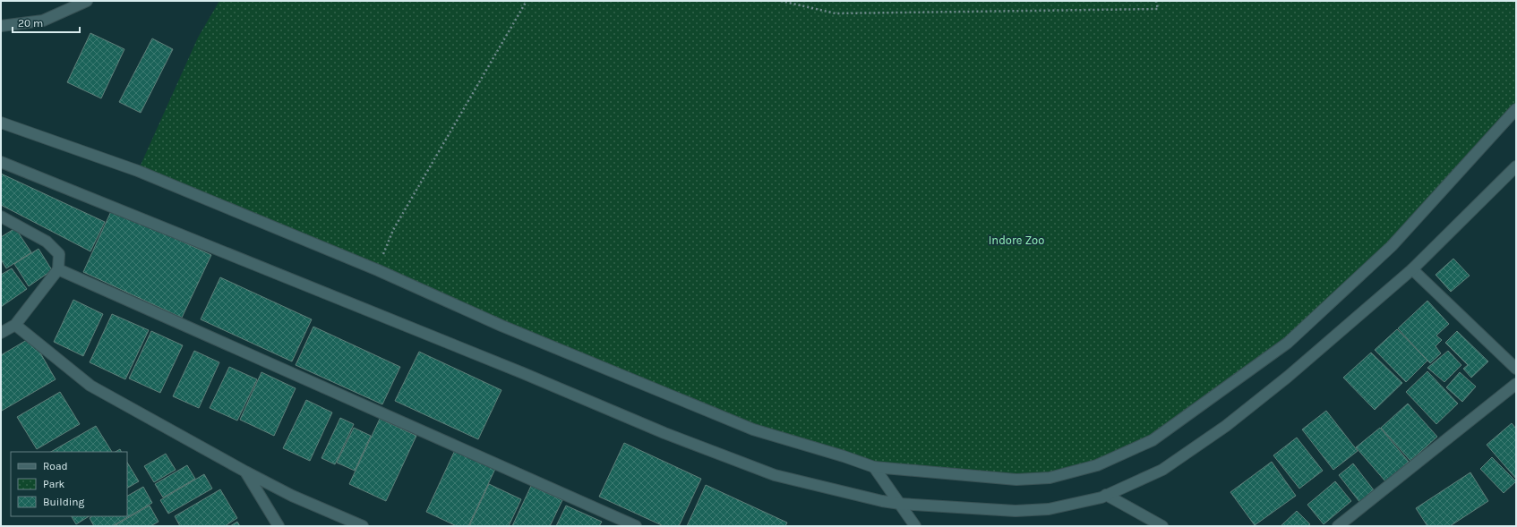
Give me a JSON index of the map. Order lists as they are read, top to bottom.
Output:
{
  "parks": ["Indore Zoo"],
  "legend": ["Road", "Park", "Building"],
  "scale_bar": "20 m"
}
